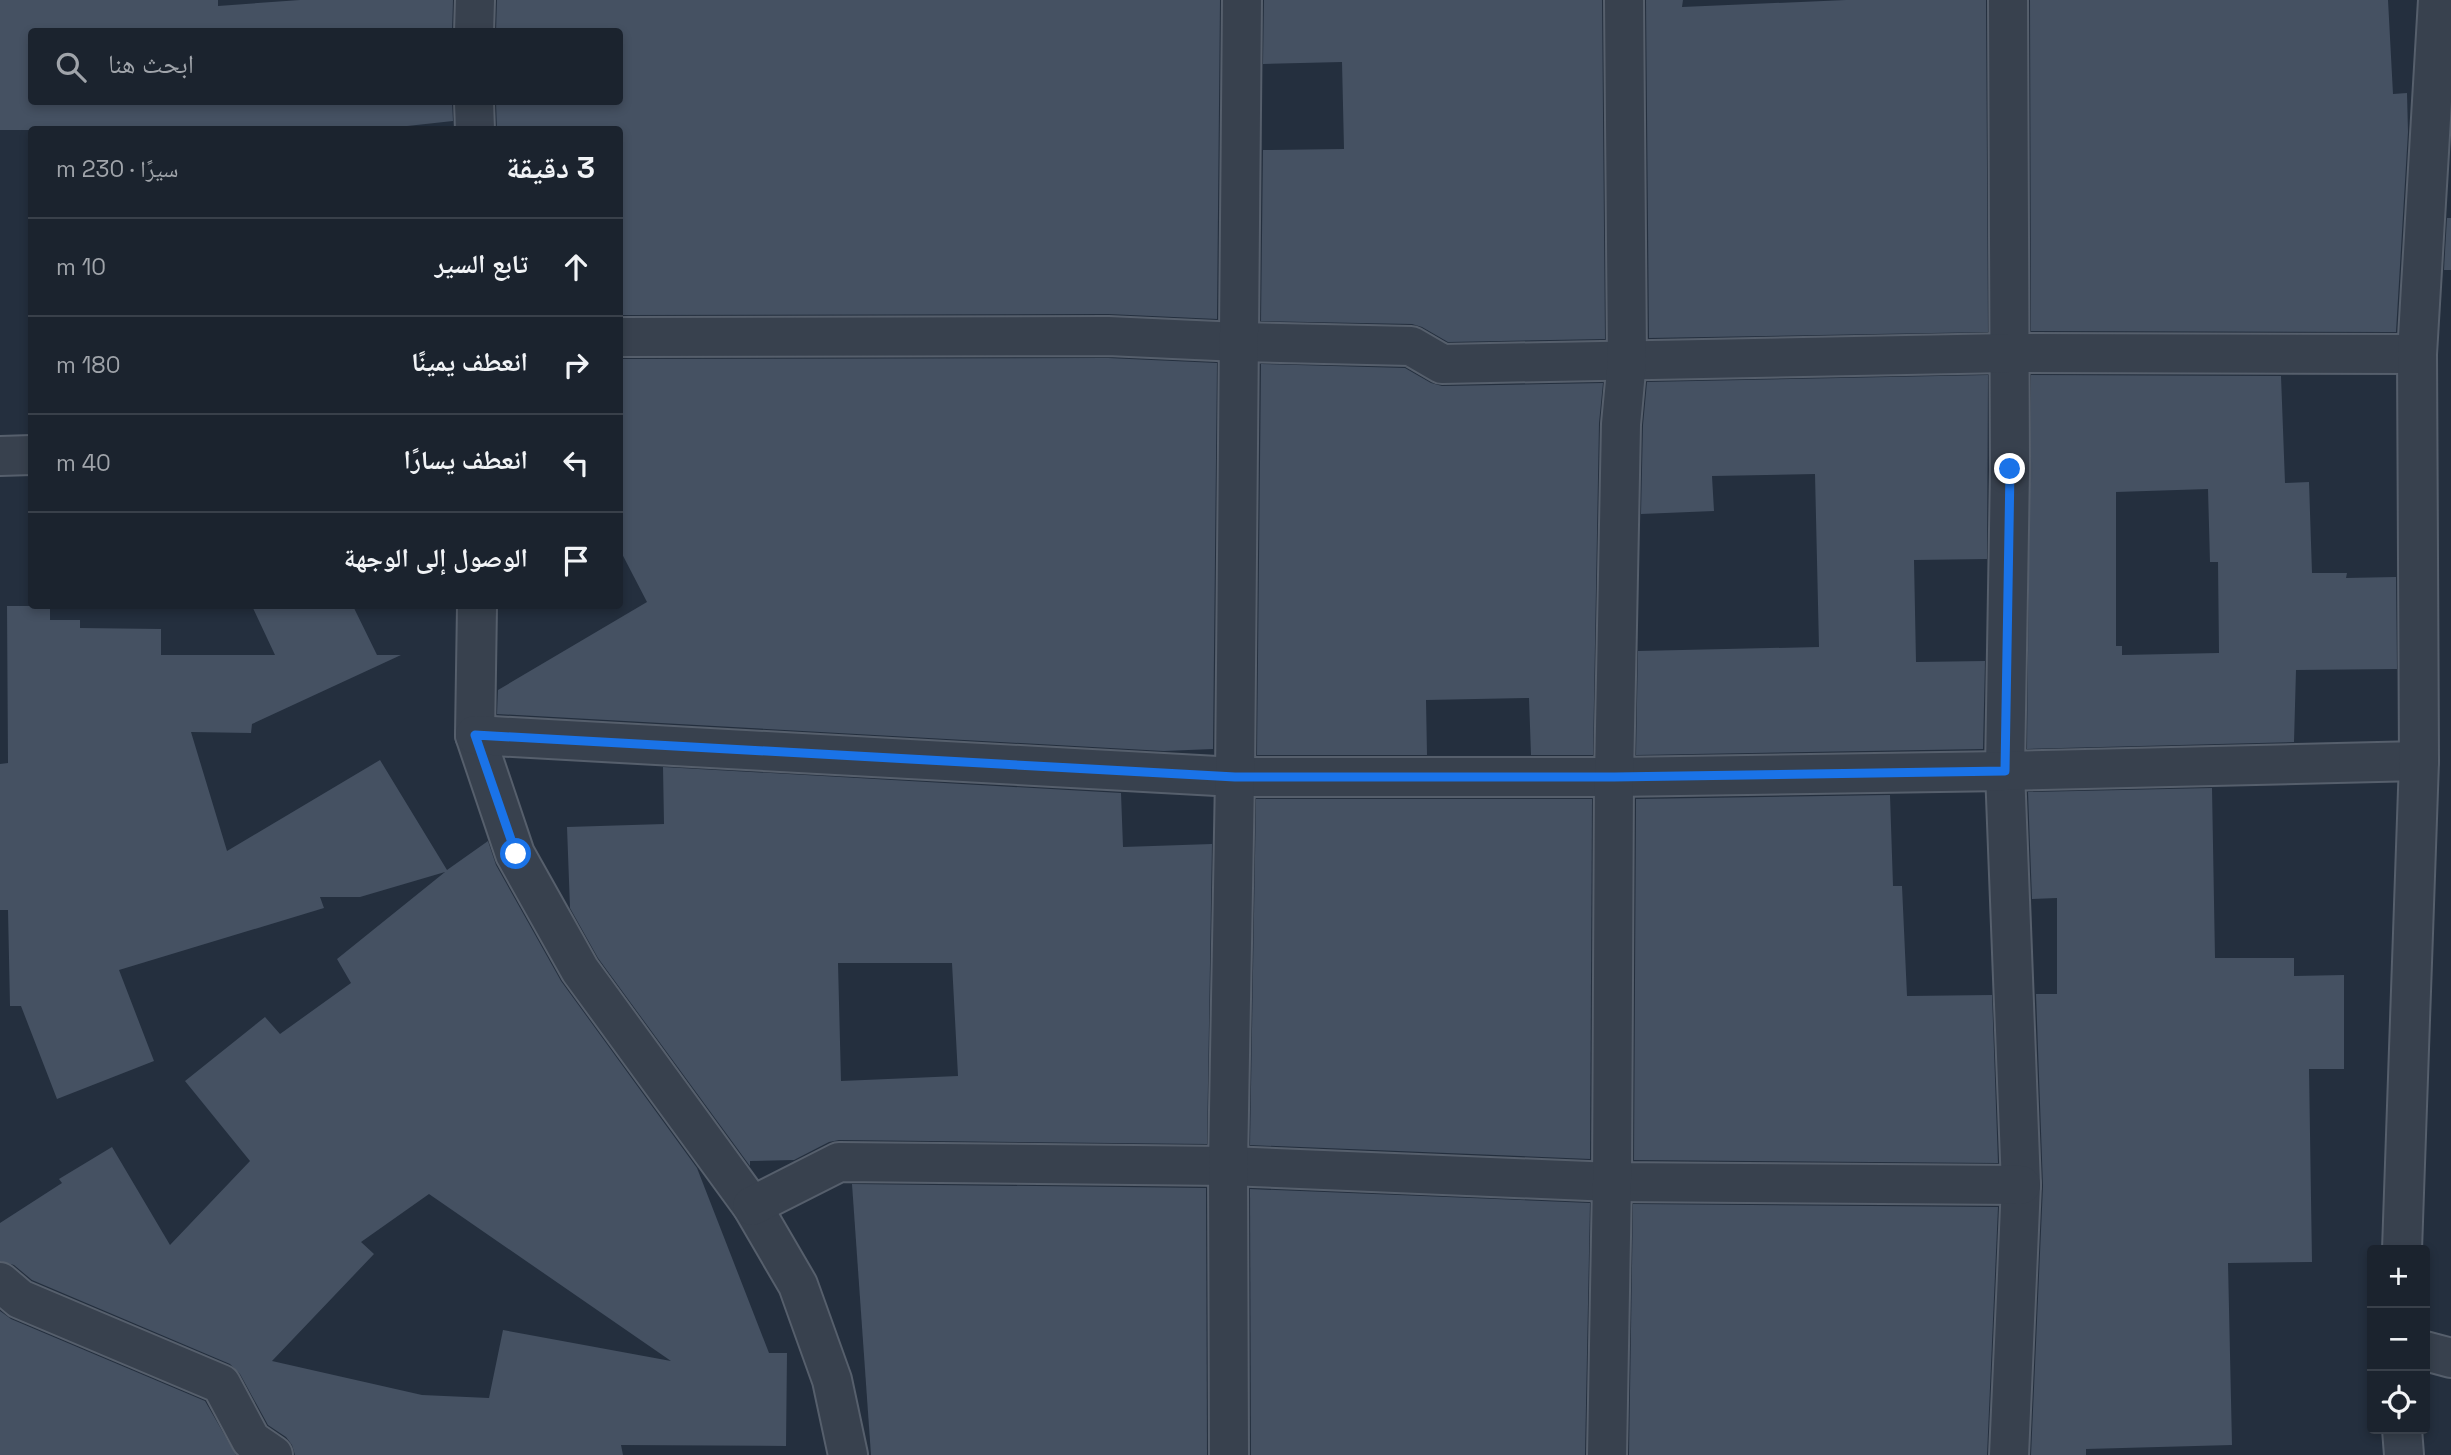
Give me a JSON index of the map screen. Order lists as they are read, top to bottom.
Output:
{
  "page": {
    "search": "ابحث هنا",
    "heading": ["3 دقيقة", "سيرًا · 230 m"],
    "list": [
      ["تابع السير", "10 m"],
      ["انعطف يمينًا", "180 m"],
      ["انعطف يسارًا", "40 m"],
      "الوصول إلى الوجهة"
    ],
    "map_buttons": ["+", "−"]
  }
}
